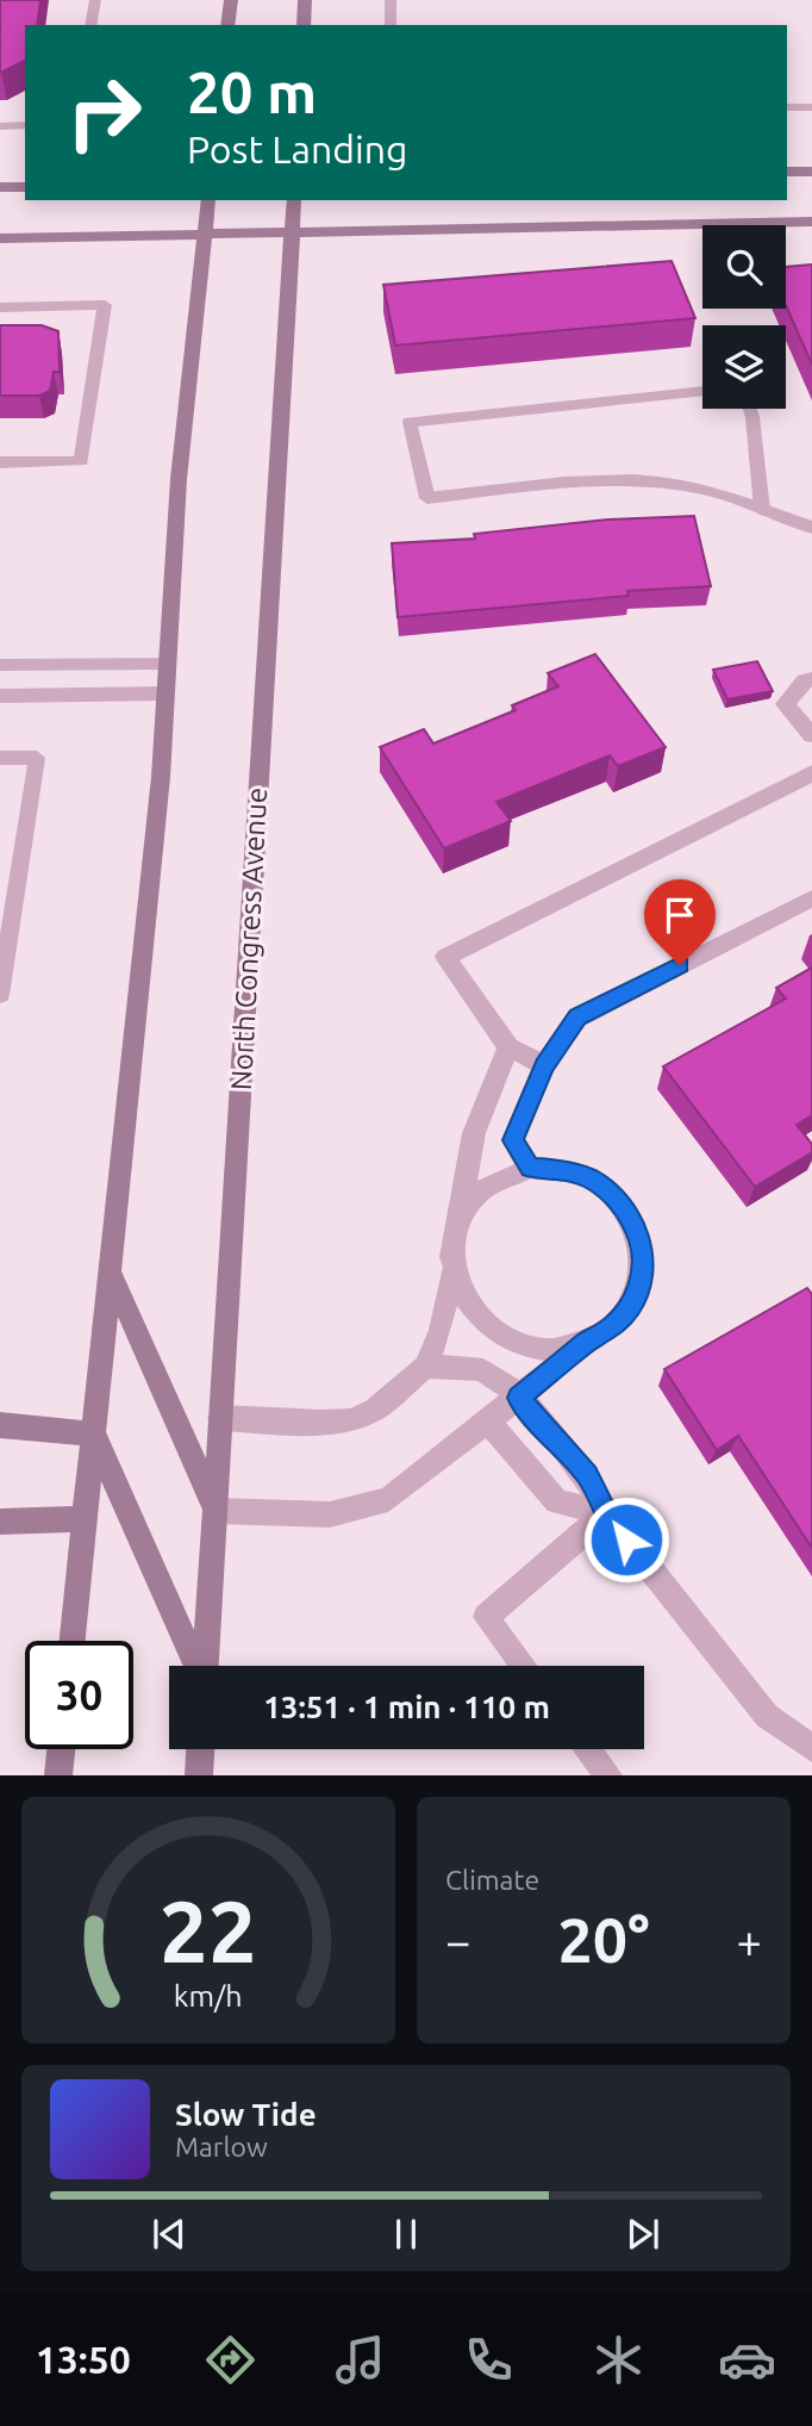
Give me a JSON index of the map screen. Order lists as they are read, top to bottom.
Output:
{
  "streets": {
    "main road": ["North Congress Avenue"]
  },
  "page": {
    "turn": ["20 m", "Post Landing"],
    "limit": "30",
    "trip": "13:51 · 1 min · 110 m",
    "tile": "Climate",
    "heat": ["−", "20°", "+"],
    "song": ["Slow Tide", "Marlow"],
    "tabs": "13:50",
    "gauge": ["22", "km/h"]
  }
}
